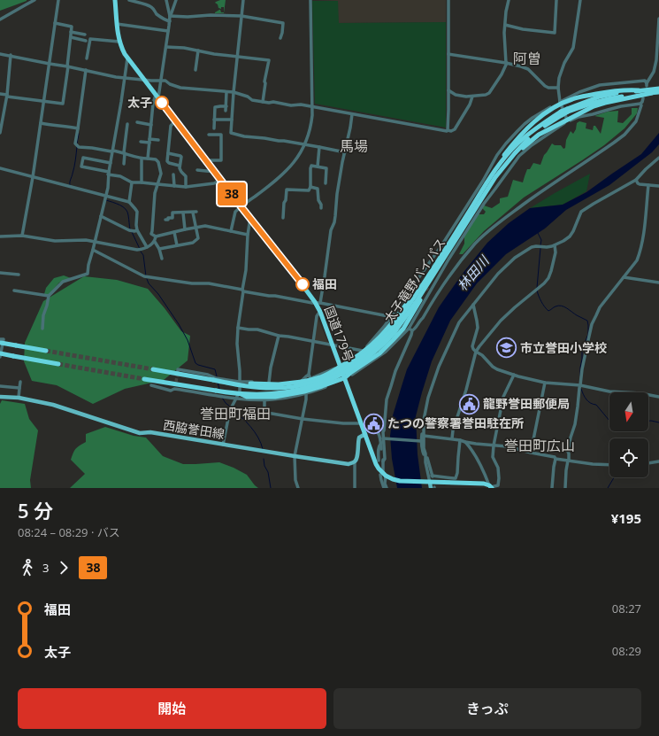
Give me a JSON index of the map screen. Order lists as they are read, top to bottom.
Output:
{
  "streets": {
    "highway": ["太子竜野バイパス", "国道179号"],
    "main road": ["西脇誉田線"]
  },
  "districts": [
    "阿曽",
    "馬場",
    "誉田町福田",
    "誉田町広山"
  ],
  "water": ["林田川"],
  "places": {
    "other": ["太子", "福田"],
    "school or university": ["市立誉田小学校"],
    "public building": ["龍野誉田郵便局", "たつの警察署誉田駐在所"]
  },
  "lines": ["bus line 38"],
  "north": "bottom",
  "page": {
    "on_map": "38",
    "heading": ["5 分", "08:24 – 08:29 · バス", "¥195"],
    "legs": ["3", "38"],
    "list": [
      {
        "name": "福田",
        "value": "08:27"
      },
      {
        "name": "太子",
        "value": "08:29"
      }
    ],
    "buttons": ["開始", "きっぷ"]
  }
}
